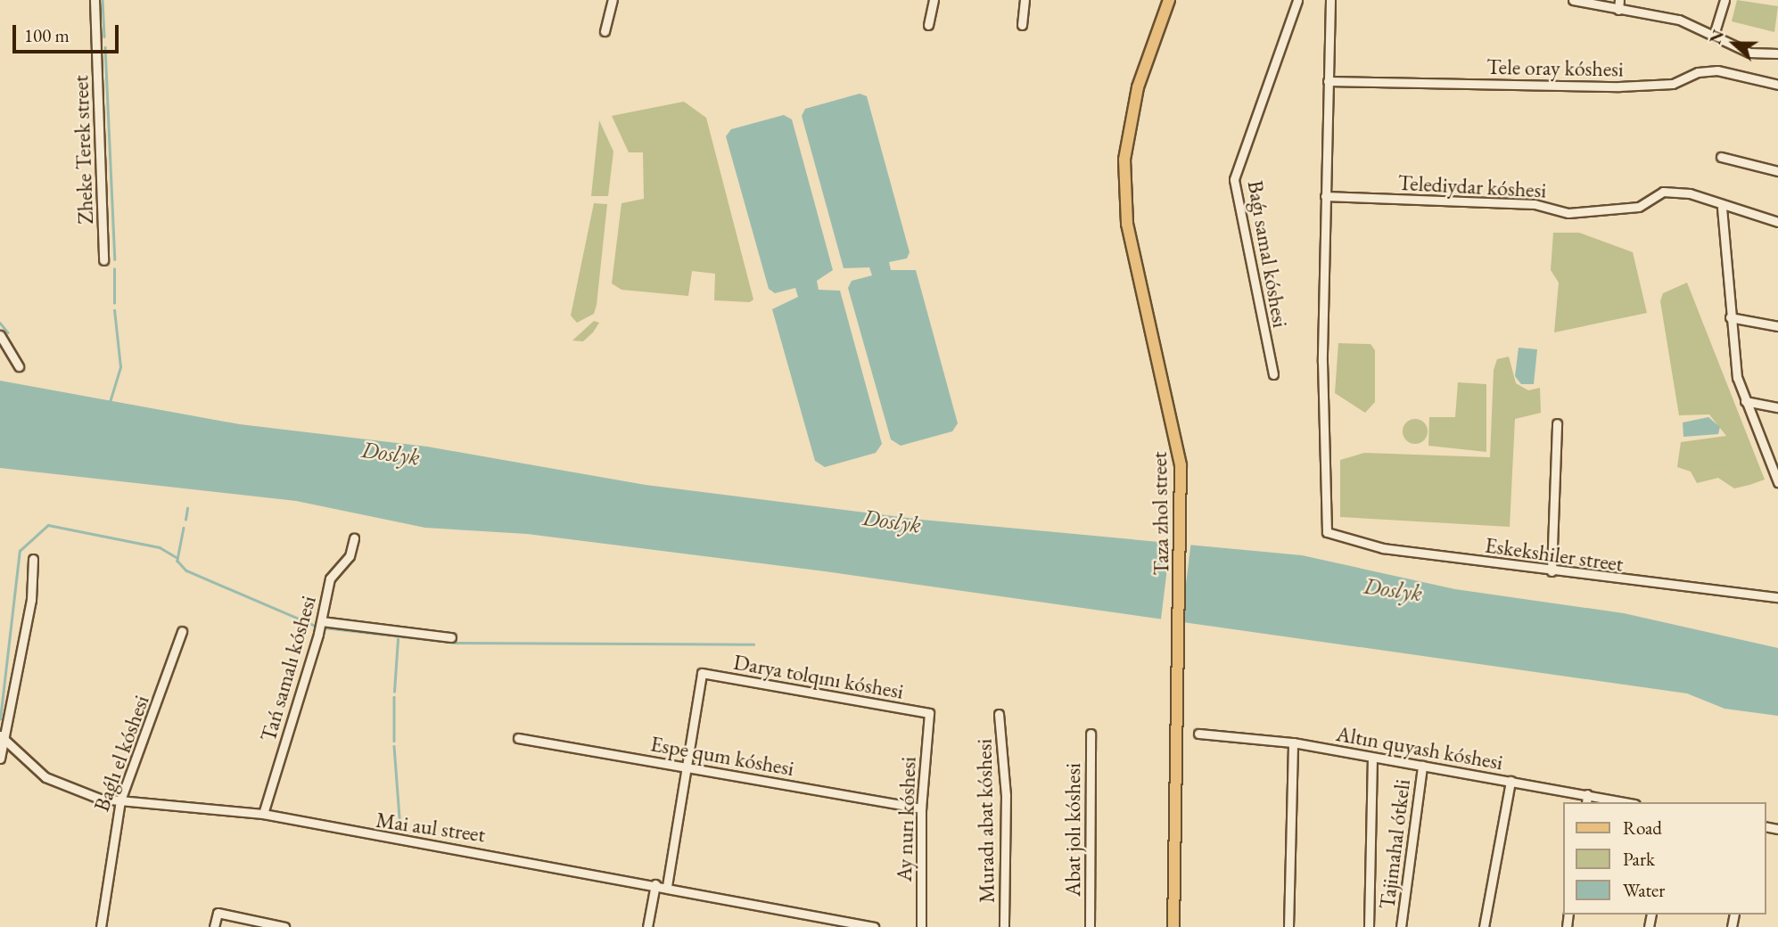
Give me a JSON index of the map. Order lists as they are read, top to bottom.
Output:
{
  "streets": {
    "main road": ["Taza zhol street"],
    "street": [
      "Tele oray kóshesi",
      "Zheke Terek street",
      "Telediydar kóshesi",
      "Baǵı samal kóshesi",
      "Eskekshiler street",
      "Tań samalı kóshesi",
      "Darya tolqını kóshesi",
      "Altın quyash kóshesi",
      "Baǵlı el kóshesi",
      "Espe qum kóshesi",
      "Ay nurı kóshesi",
      "Muradı abat kóshesi",
      "Mai aul street",
      "Abat jolı kóshesi",
      "Tajimahal ótkeli"
    ]
  },
  "crossings": [
    ["Telediydar kóshesi", "Eskekshiler street"],
    ["Tań samalı kóshesi", "Mai aul street"],
    ["Darya tolqını kóshesi", "Espe qum kóshesi"],
    ["Darya tolqını kóshesi", "Ay nurı kóshesi"],
    ["Altın quyash kóshesi", "Tajimahal ótkeli"],
    ["Baǵlı el kóshesi", "Mai aul street"],
    ["Espe qum kóshesi", "Ay nurı kóshesi"]
  ],
  "water": ["Doslyk"],
  "legend": ["Road", "Park", "Water"],
  "scale_bar": "100 m",
  "north": "left"
}
